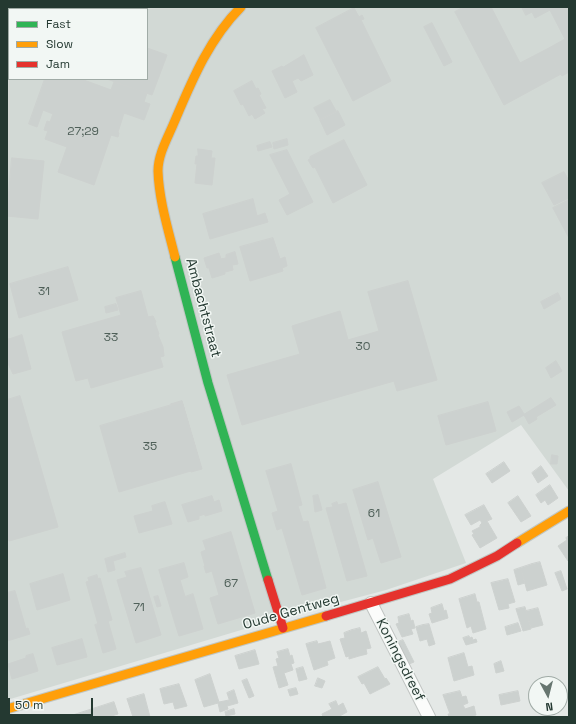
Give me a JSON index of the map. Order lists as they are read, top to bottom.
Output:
{
  "streets": {
    "street": ["Ambachtstraat", "Oude Gentweg", "Koningsdreef"]
  },
  "crossings": [
    ["Ambachtstraat", "Oude Gentweg"],
    ["Oude Gentweg", "Koningsdreef"]
  ],
  "house_numbers": [
    "27;29",
    "31",
    "33",
    "30",
    "35",
    "61",
    "67",
    "71"
  ],
  "legend": ["Fast", "Slow", "Jam"],
  "scale_bar": "50 m",
  "north": "bottom"
}
